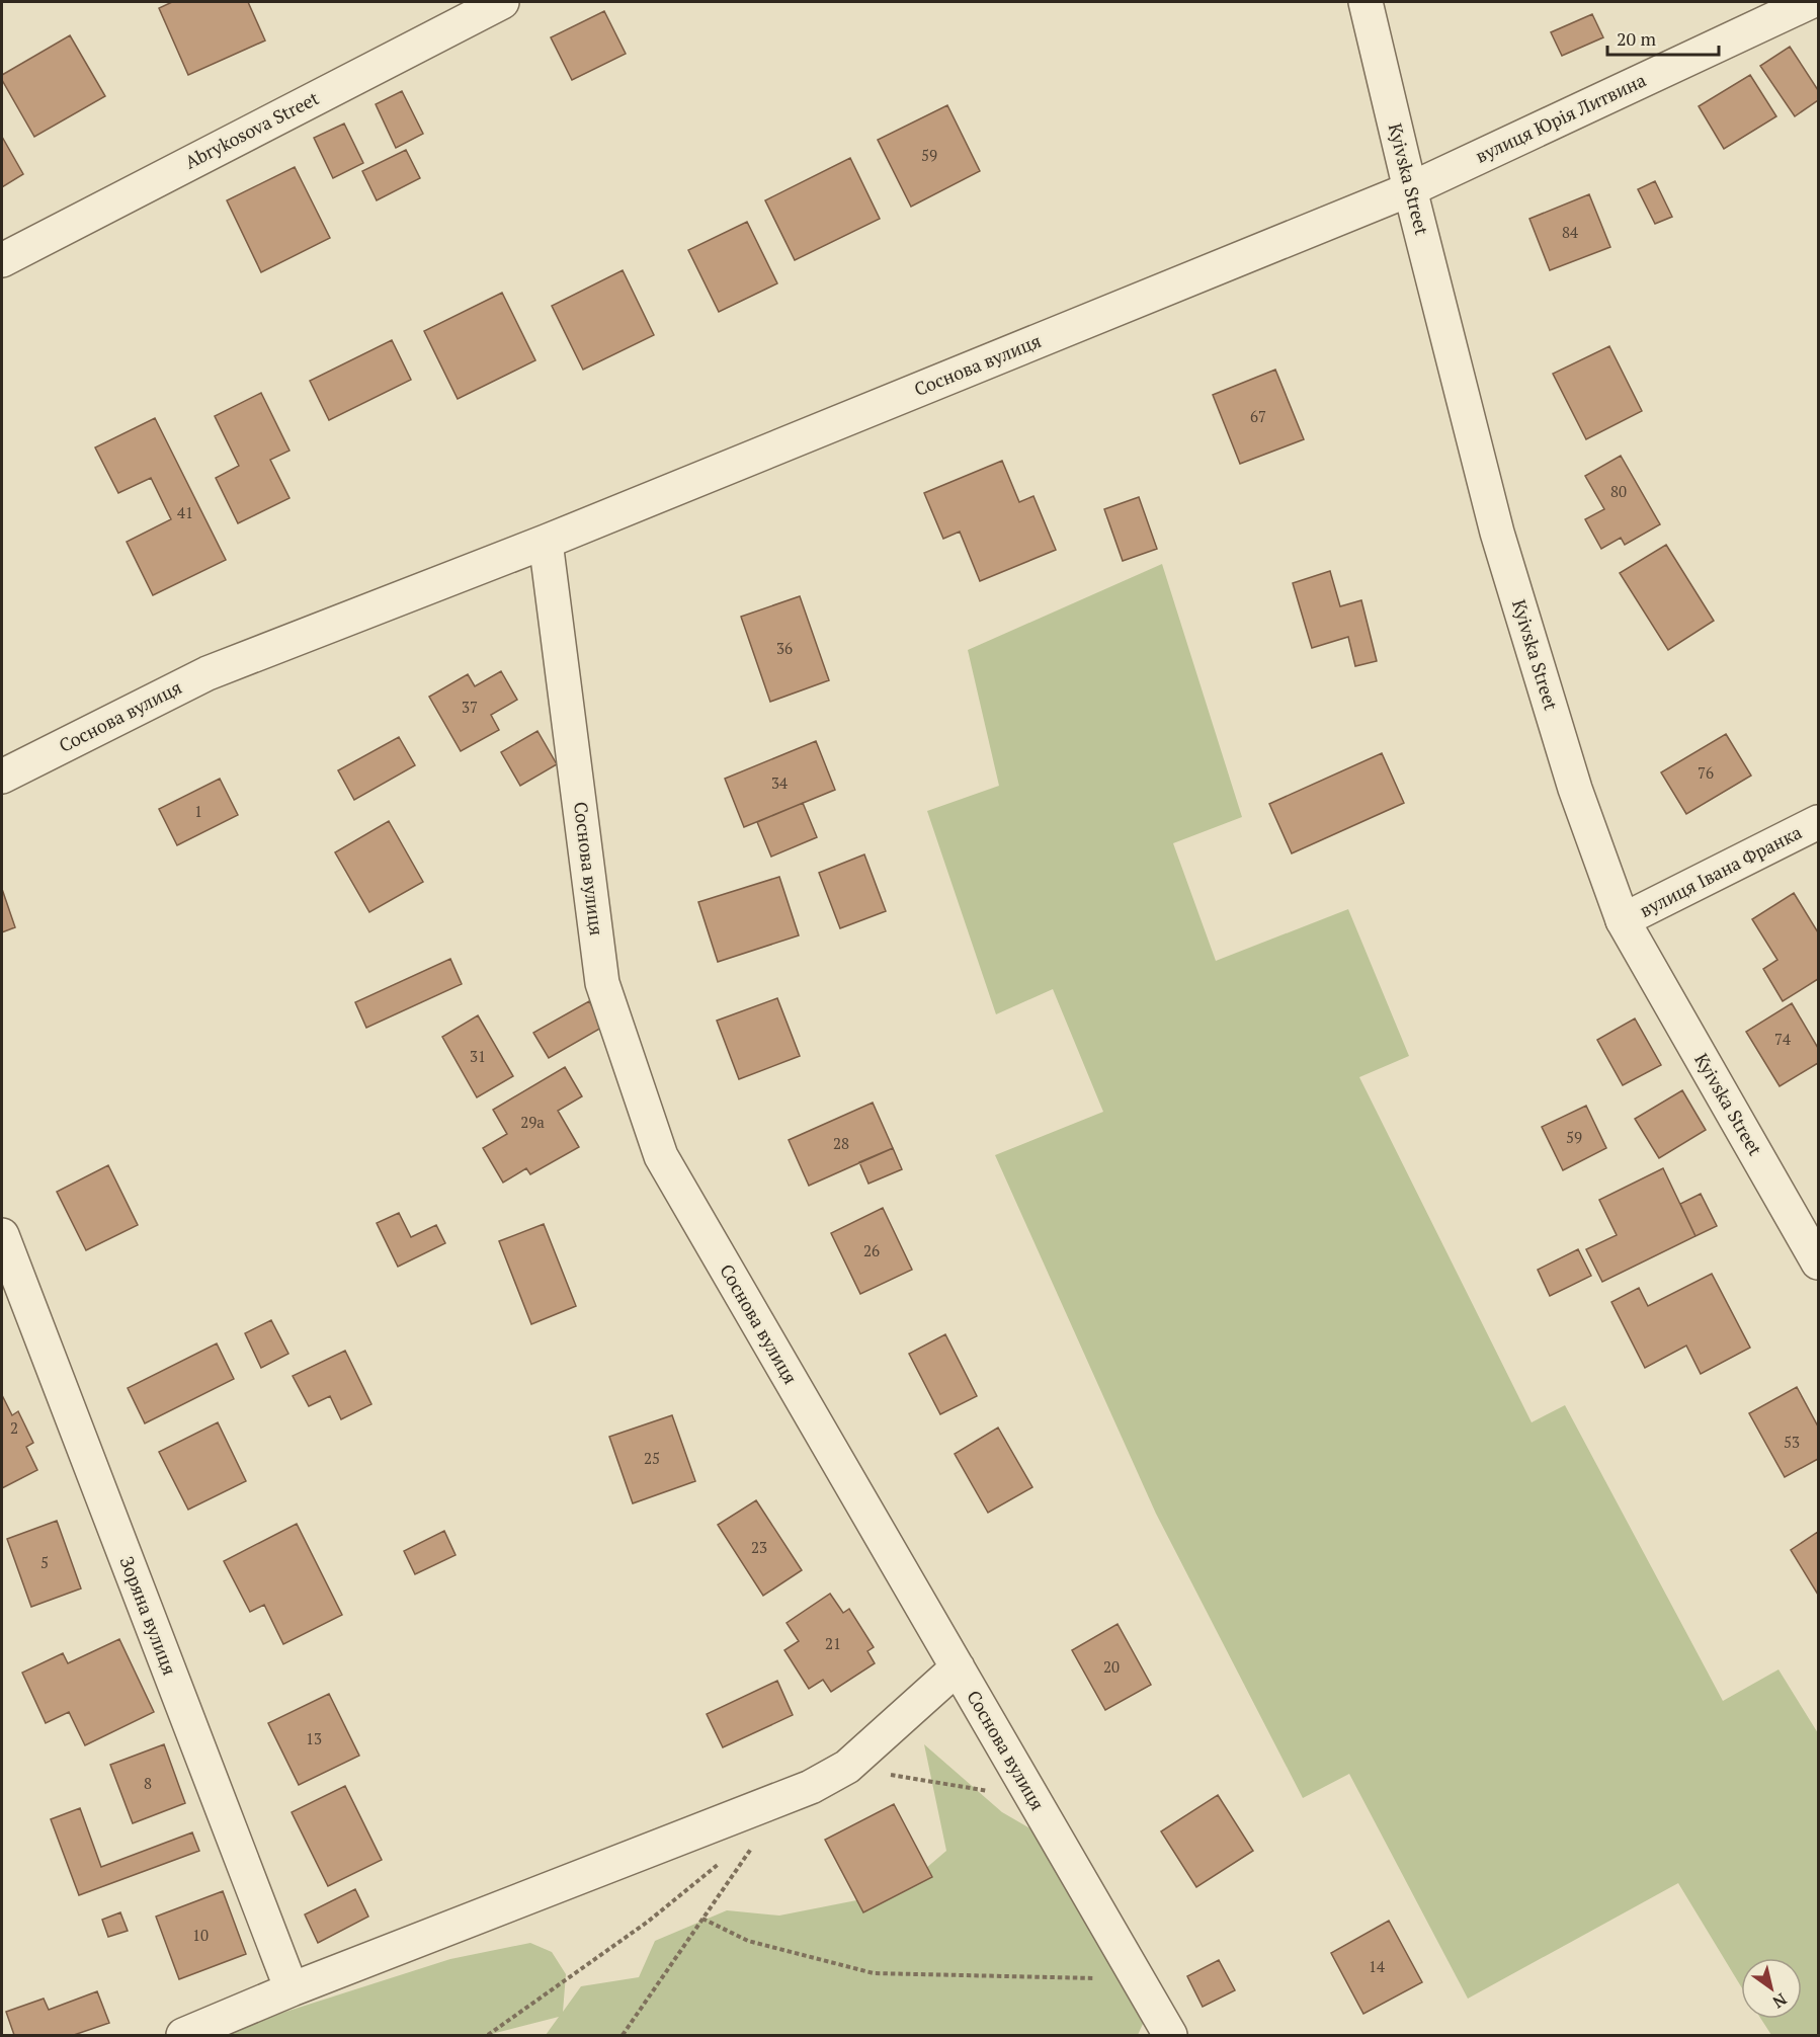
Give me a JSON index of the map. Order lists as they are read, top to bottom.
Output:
{
  "streets": {
    "street": [
      "вулиця Юрія Литвина",
      "Abrykosova Street",
      "Kyivska Street",
      "Соснова вулиця",
      "вулиця Івана Франка",
      "Зоряна вулиця"
    ]
  },
  "crossings": [
    ["вулиця Юрія Литвина", "Kyivska Street"],
    ["вулиця Юрія Литвина", "Соснова вулиця"],
    ["Kyivska Street", "Соснова вулиця"],
    ["Kyivska Street", "вулиця Івана Франка"]
  ],
  "house_numbers": [
    "59",
    "84",
    "67",
    "80",
    "41",
    "36",
    "37",
    "76",
    "34",
    "1",
    "74",
    "31",
    "29а",
    "59",
    "28",
    "26",
    "2",
    "53",
    "25",
    "23",
    "5",
    "21",
    "20",
    "13",
    "8",
    "10",
    "14"
  ],
  "scale_bar": "20 m",
  "north": "bottom right"
}
